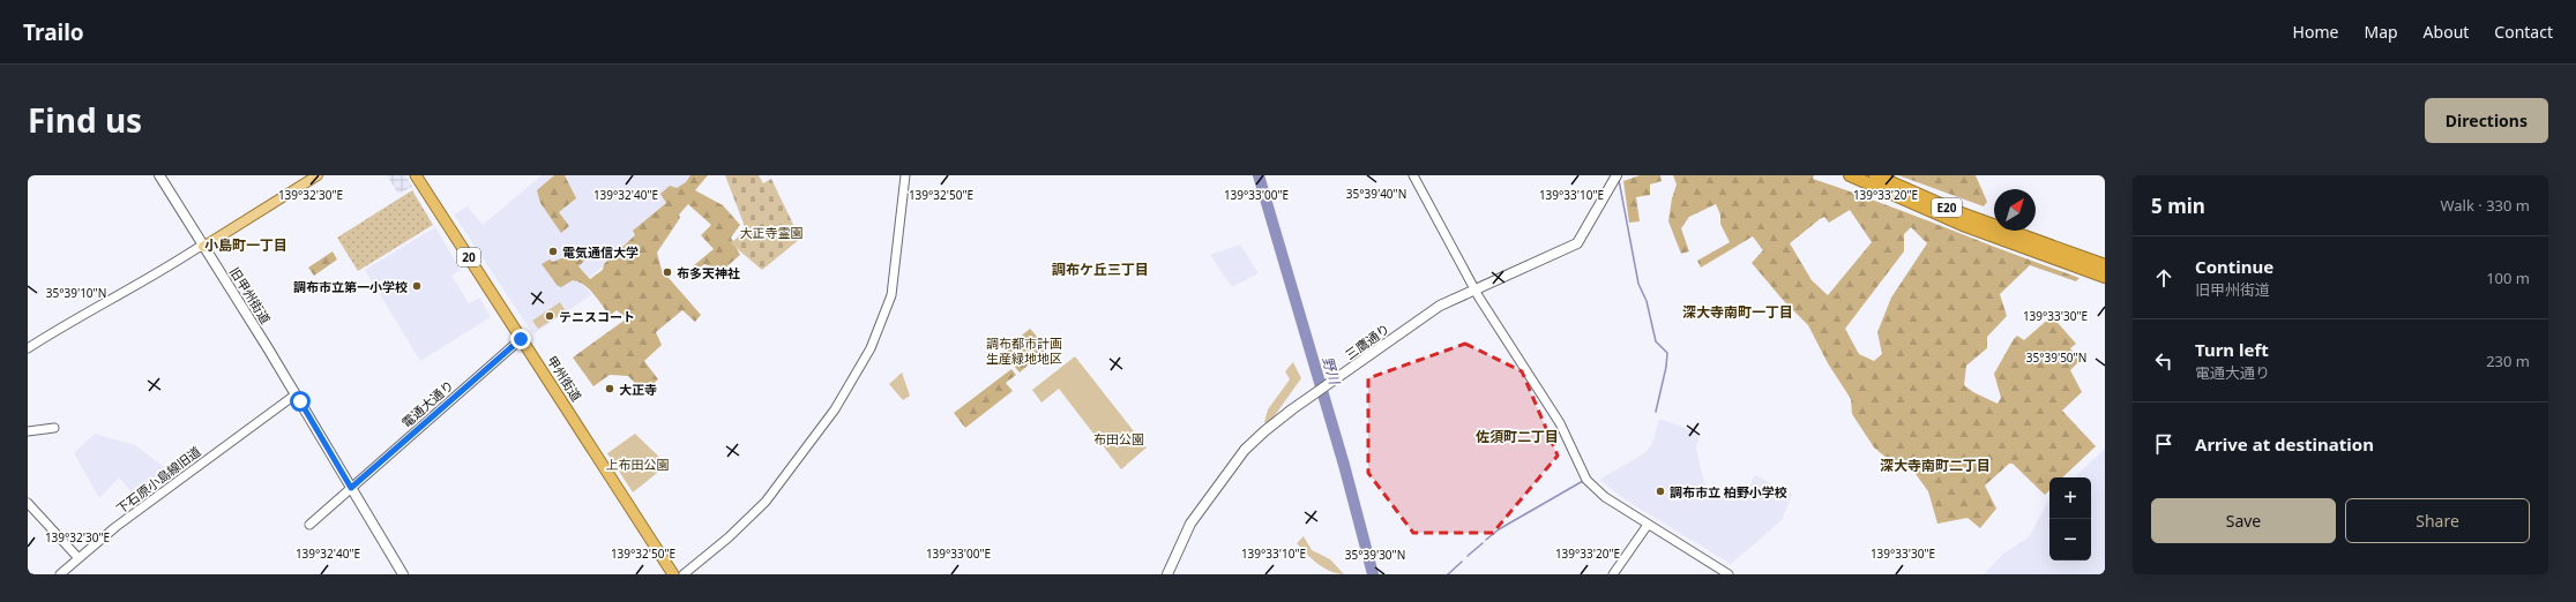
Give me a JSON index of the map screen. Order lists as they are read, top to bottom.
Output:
{
  "streets": {
    "highway": ["E20", "20", "甲州街道"],
    "main road": ["旧甲州街道", "三鷹通り"],
    "street": ["電通大通り", "下石原小島線旧道"]
  },
  "crossings": [
    ["旧甲州街道", "電通大通り"],
    ["旧甲州街道", "下石原小島線旧道"],
    ["甲州街道", "電通大通り"]
  ],
  "districts": [
    "小島町一丁目",
    "調布ケ丘三丁目",
    "深大寺南町一丁目",
    "佐須町二丁目",
    "深大寺南町二丁目"
  ],
  "water": ["野川"],
  "parks": [
    "大正寺霊園",
    "調布都市計画 生産緑地地区",
    "布田公園",
    "上布田公園"
  ],
  "places": [
    "電気通信大学",
    "布多天神社",
    "調布市立第一小学校",
    "テニスコート",
    "大正寺",
    "調布市立 柏野小学校"
  ],
  "north": "top right",
  "page": {
    "header": "Trailo",
    "nav": [
      "Home",
      "Map",
      "About",
      "Contact"
    ],
    "title": "Find us",
    "buttons": [
      "Directions",
      ["Save", "Share"]
    ],
    "heading": ["5 min", "Walk · 330 m"],
    "list": [
      ["Continue", "旧甲州街道", "100 m"],
      ["Turn left", "電通大通り", "230 m"],
      "Arrive at destination"
    ],
    "map_buttons": ["+", "−"]
  },
  "coordinates": [
    "35°39'40\"N",
    "139°32'40\"E",
    "139°32'50\"E",
    "139°33'00\"E",
    "139°33'10\"E",
    "139°33'20\"E",
    "139°32'30\"E",
    "35°39'10\"N",
    "139°33'30\"E",
    "35°39'50\"N",
    "35°39'30\"N"
  ]
}
